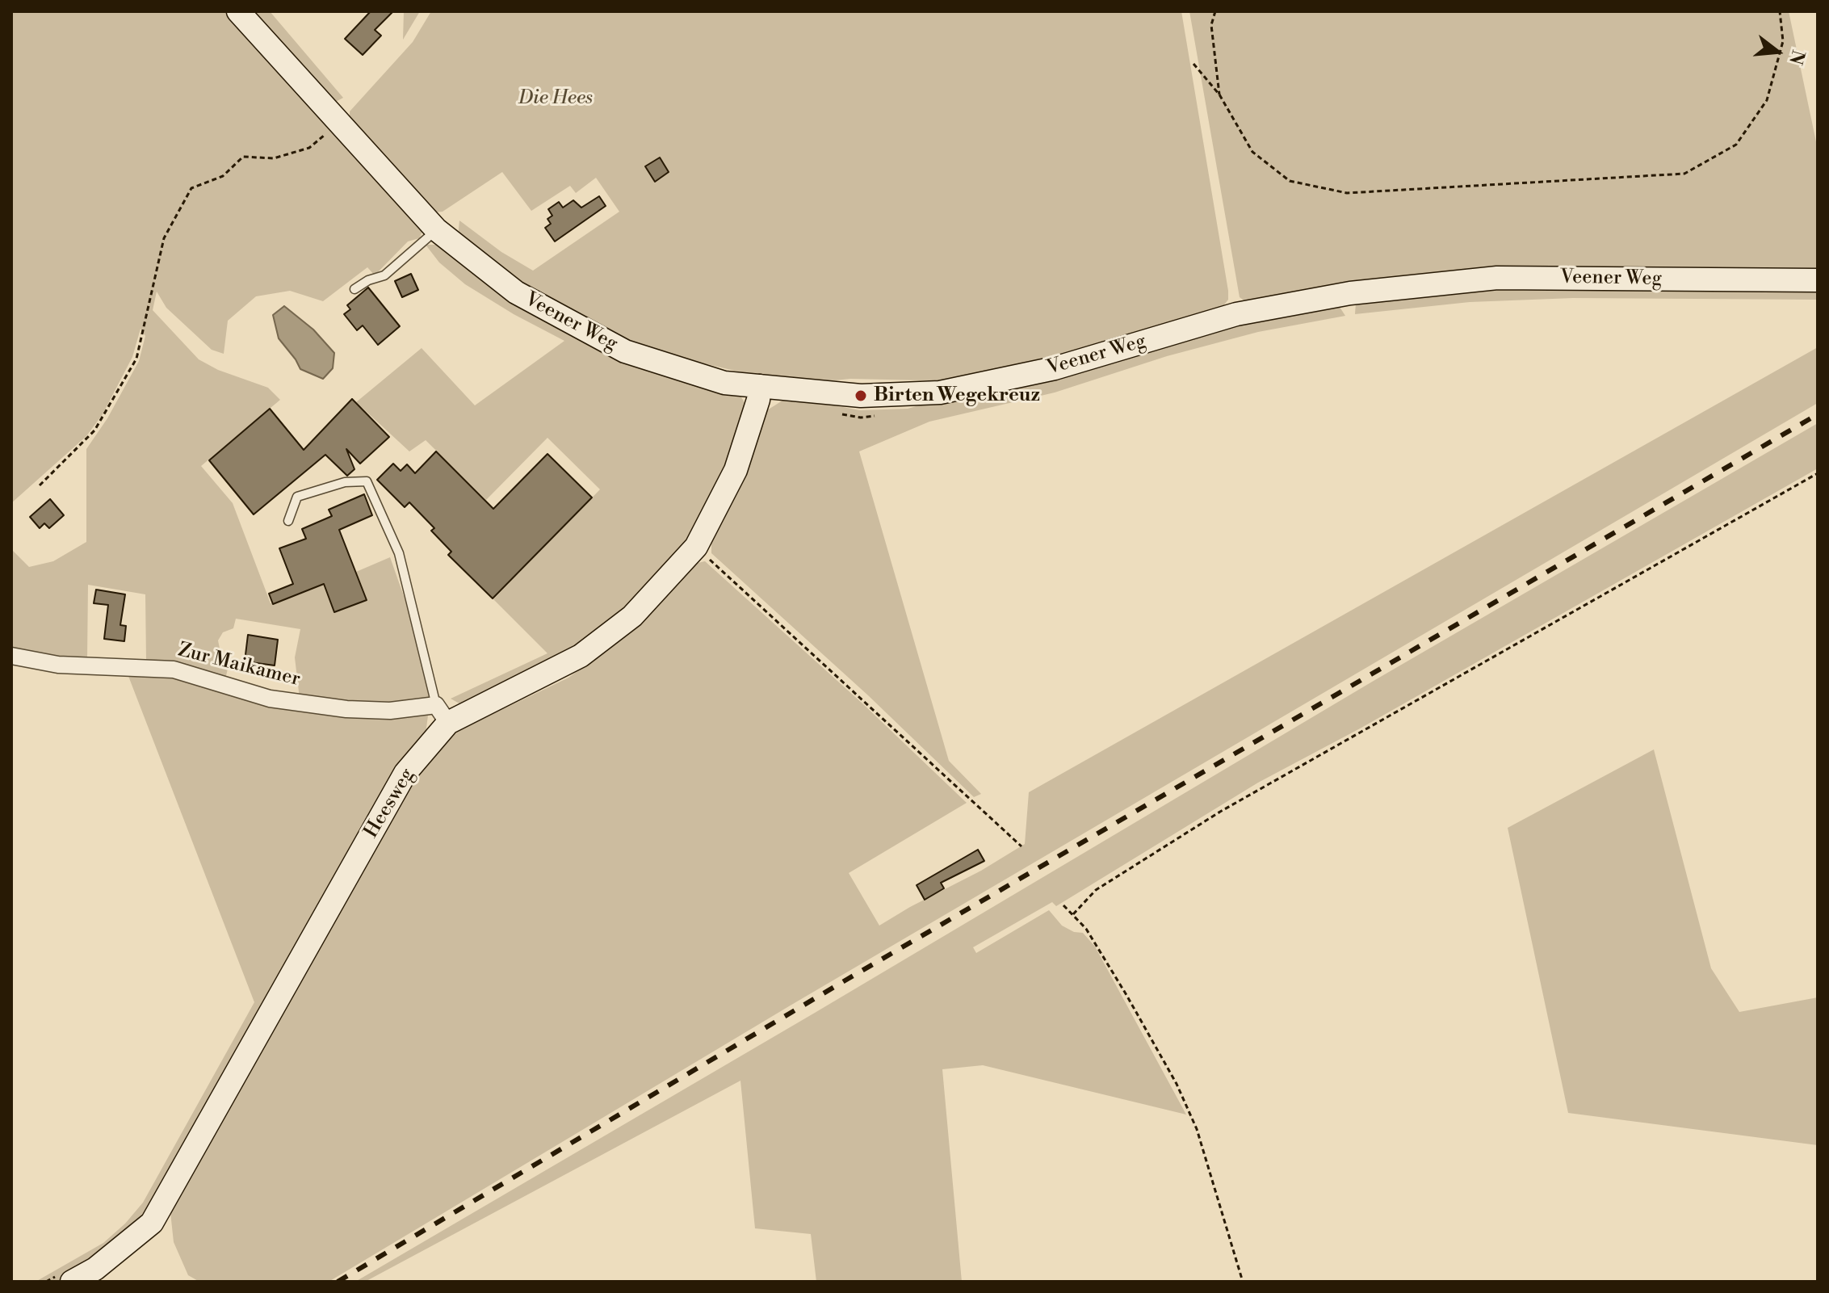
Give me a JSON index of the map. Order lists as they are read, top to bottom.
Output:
{
  "streets": {
    "main road": ["Veener Weg", "Heesweg"],
    "street": ["Zur Maikamer"]
  },
  "crossings": [
    ["Veener Weg", "Heesweg"],
    ["Zur Maikamer", "Heesweg"]
  ],
  "parks": ["Die Hees"],
  "places": ["Birten Wegekreuz"],
  "north": "right"
}
